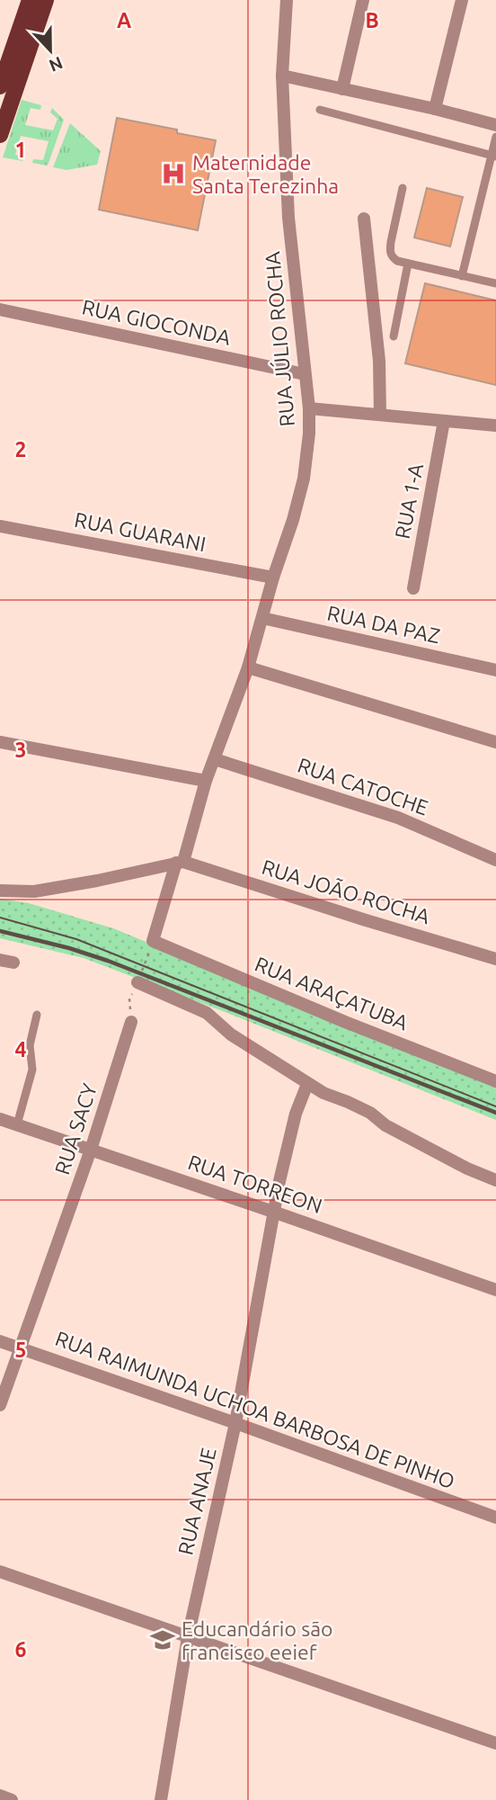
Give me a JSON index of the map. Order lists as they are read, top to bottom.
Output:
{
  "streets": {
    "street": [
      "RUA GIOCONDA",
      "RUA JÚLIO ROCHA",
      "RUA 1-A",
      "RUA GUARANI",
      "RUA DA PAZ",
      "RUA CATOCHE",
      "RUA JOÃO ROCHA",
      "RUA ARAÇATUBA",
      "RUA SACY",
      "RUA TORREON",
      "RUA RAIMUNDA UCHOA BARBOSA DE PINHO",
      "RUA ANAJE"
    ]
  },
  "crossings": [
    ["RUA GIOCONDA", "RUA JÚLIO ROCHA"],
    ["RUA JÚLIO ROCHA", "RUA GUARANI"],
    ["RUA JÚLIO ROCHA", "RUA DA PAZ"],
    ["RUA SACY", "RUA TORREON"],
    ["RUA SACY", "RUA RAIMUNDA UCHOA BARBOSA DE PINHO"],
    ["RUA TORREON", "RUA ANAJE"],
    ["RUA RAIMUNDA UCHOA BARBOSA DE PINHO", "RUA ANAJE"]
  ],
  "places": {
    "hospital": ["Maternidade Santa Terezinha"],
    "school or university": ["Educandário são francisco eeief"]
  },
  "north": "bottom",
  "grid": {
    "columns": ["A", "B"],
    "rows": [
      "1",
      "2",
      "3",
      "4",
      "5",
      "6"
    ]
  }
}
